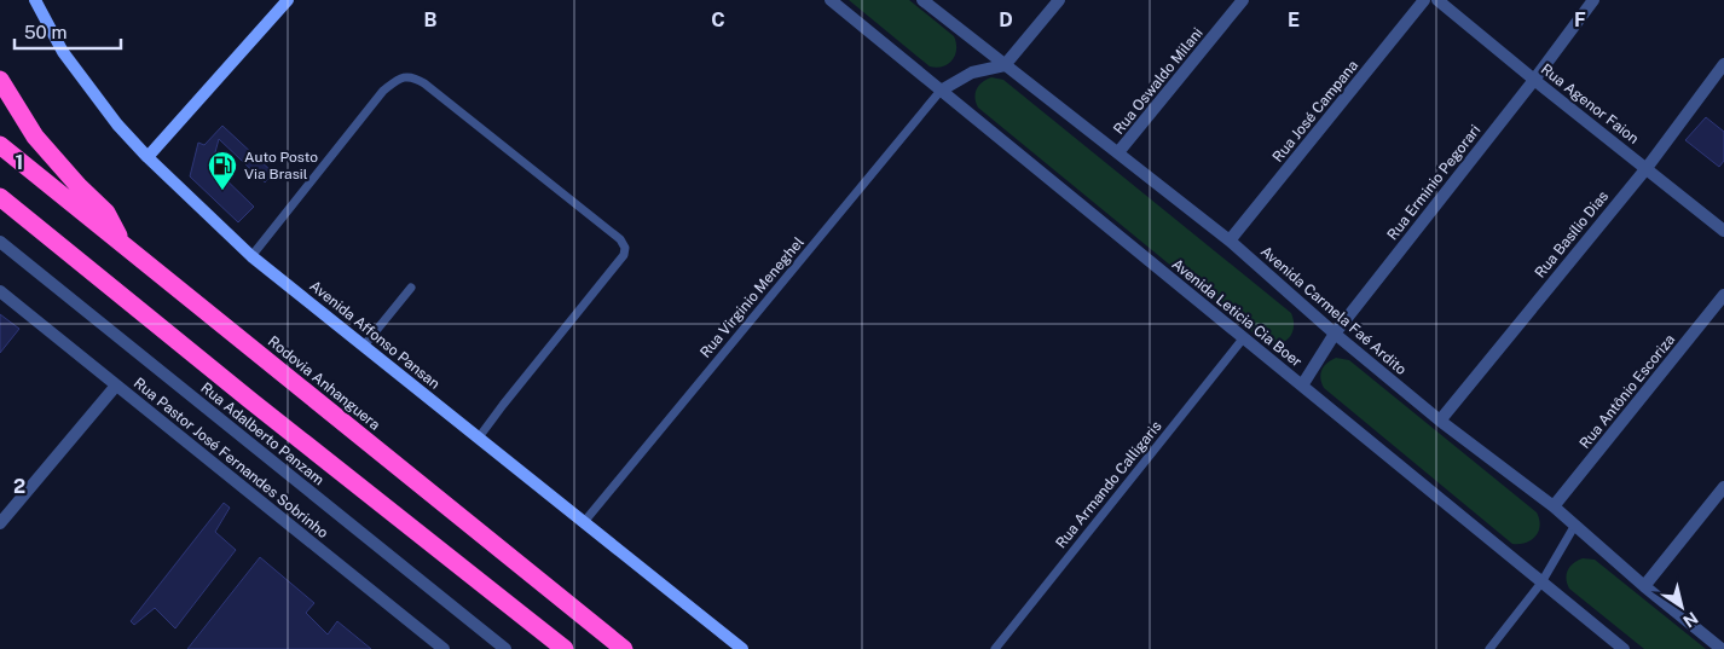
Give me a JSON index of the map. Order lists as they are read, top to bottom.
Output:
{
  "streets": {
    "highway": ["Rodovia Anhanguera"],
    "main road": ["Avenida Affonso Pansan"],
    "street": [
      "Rua Oswaldo Milani",
      "Rua Agenor Faion",
      "Rua José Campana",
      "Rua Erminio Pegorari",
      "Rua Basílio Dias",
      "Avenida Carmela Faé Ardito",
      "Avenida Leticia Cia Boer",
      "Rua Antônio Escoriza",
      "Rua Adalberto Panzam",
      "Rua Pastor José Fernandes Sobrinho"
    ],
    "lane": ["Rua Virginio Meneghel", "Rua Armando Calligaris"]
  },
  "crossings": [
    ["Rua Oswaldo Milani", "Avenida Carmela Faé Ardito"],
    ["Rua Agenor Faion", "Rua Erminio Pegorari"],
    ["Rua Agenor Faion", "Rua Basílio Dias"],
    ["Rua José Campana", "Avenida Carmela Faé Ardito"],
    ["Rua Erminio Pegorari", "Avenida Carmela Faé Ardito"],
    ["Rua Erminio Pegorari", "Avenida Leticia Cia Boer"],
    ["Rua Basílio Dias", "Avenida Carmela Faé Ardito"],
    ["Rua Virginio Meneghel", "Avenida Leticia Cia Boer"],
    ["Rua Virginio Meneghel", "Avenida Affonso Pansan"],
    ["Avenida Carmela Faé Ardito", "Rua Antônio Escoriza"],
    ["Avenida Leticia Cia Boer", "Rua Armando Calligaris"]
  ],
  "places": {
    "fuel station": ["Auto Posto Via Brasil"]
  },
  "scale_bar": "50 m",
  "north": "bottom right",
  "grid": {
    "columns": [
      "B",
      "C",
      "D",
      "E",
      "F"
    ],
    "rows": ["1", "2"]
  }
}
